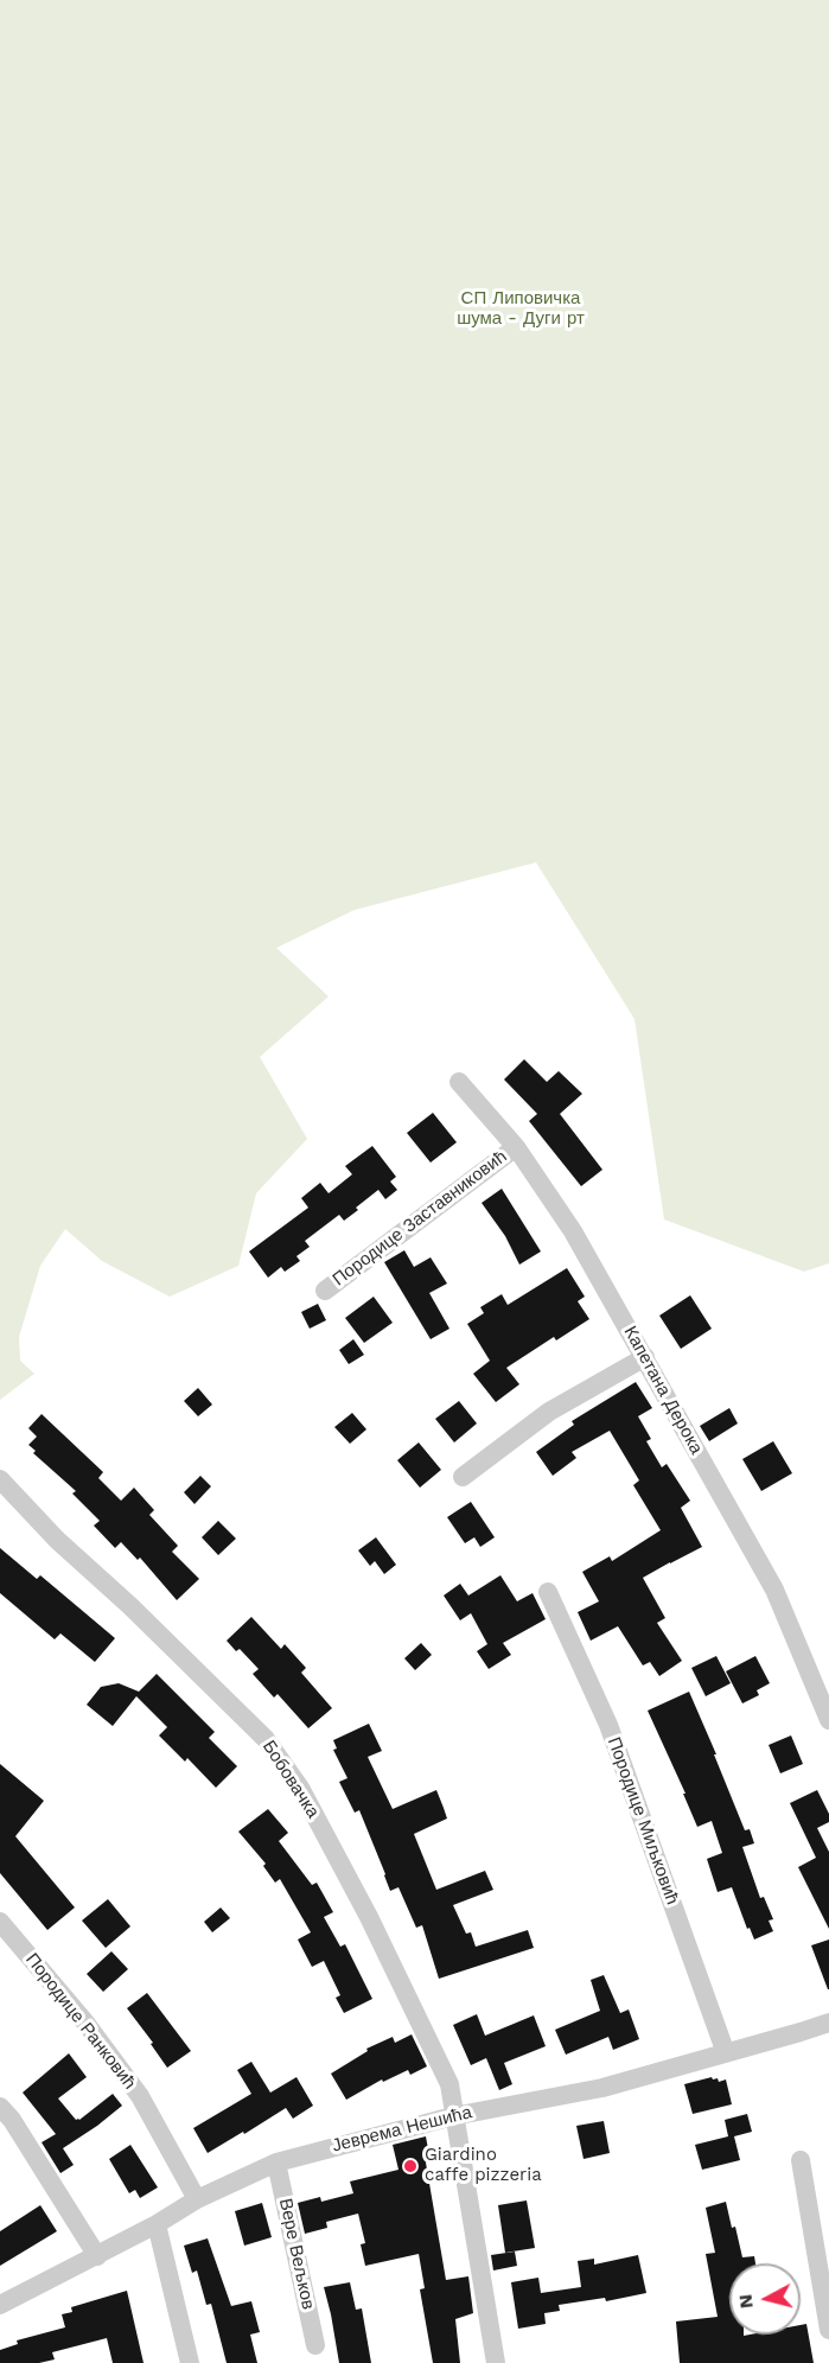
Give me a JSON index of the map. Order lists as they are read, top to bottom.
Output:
{
  "streets": {
    "street": [
      "Породице Заставниковић",
      "Капетана Дерока",
      "Бобовачка",
      "Породице Миљковић",
      "Породице Ранковић",
      "Јеврема Нешића",
      "Вере Вељков"
    ]
  },
  "crossings": [
    ["Породице Заставниковић", "Капетана Дерока"],
    ["Бобовачка", "Јеврема Нешића"],
    ["Породице Миљковић", "Јеврема Нешића"],
    ["Породице Ранковић", "Јеврема Нешића"],
    ["Јеврема Нешића", "Вере Вељков"]
  ],
  "parks": ["СП Липовичка шума - Дуги рт"],
  "places": ["Giardino caffe pizzeria"],
  "north": "left"
}
